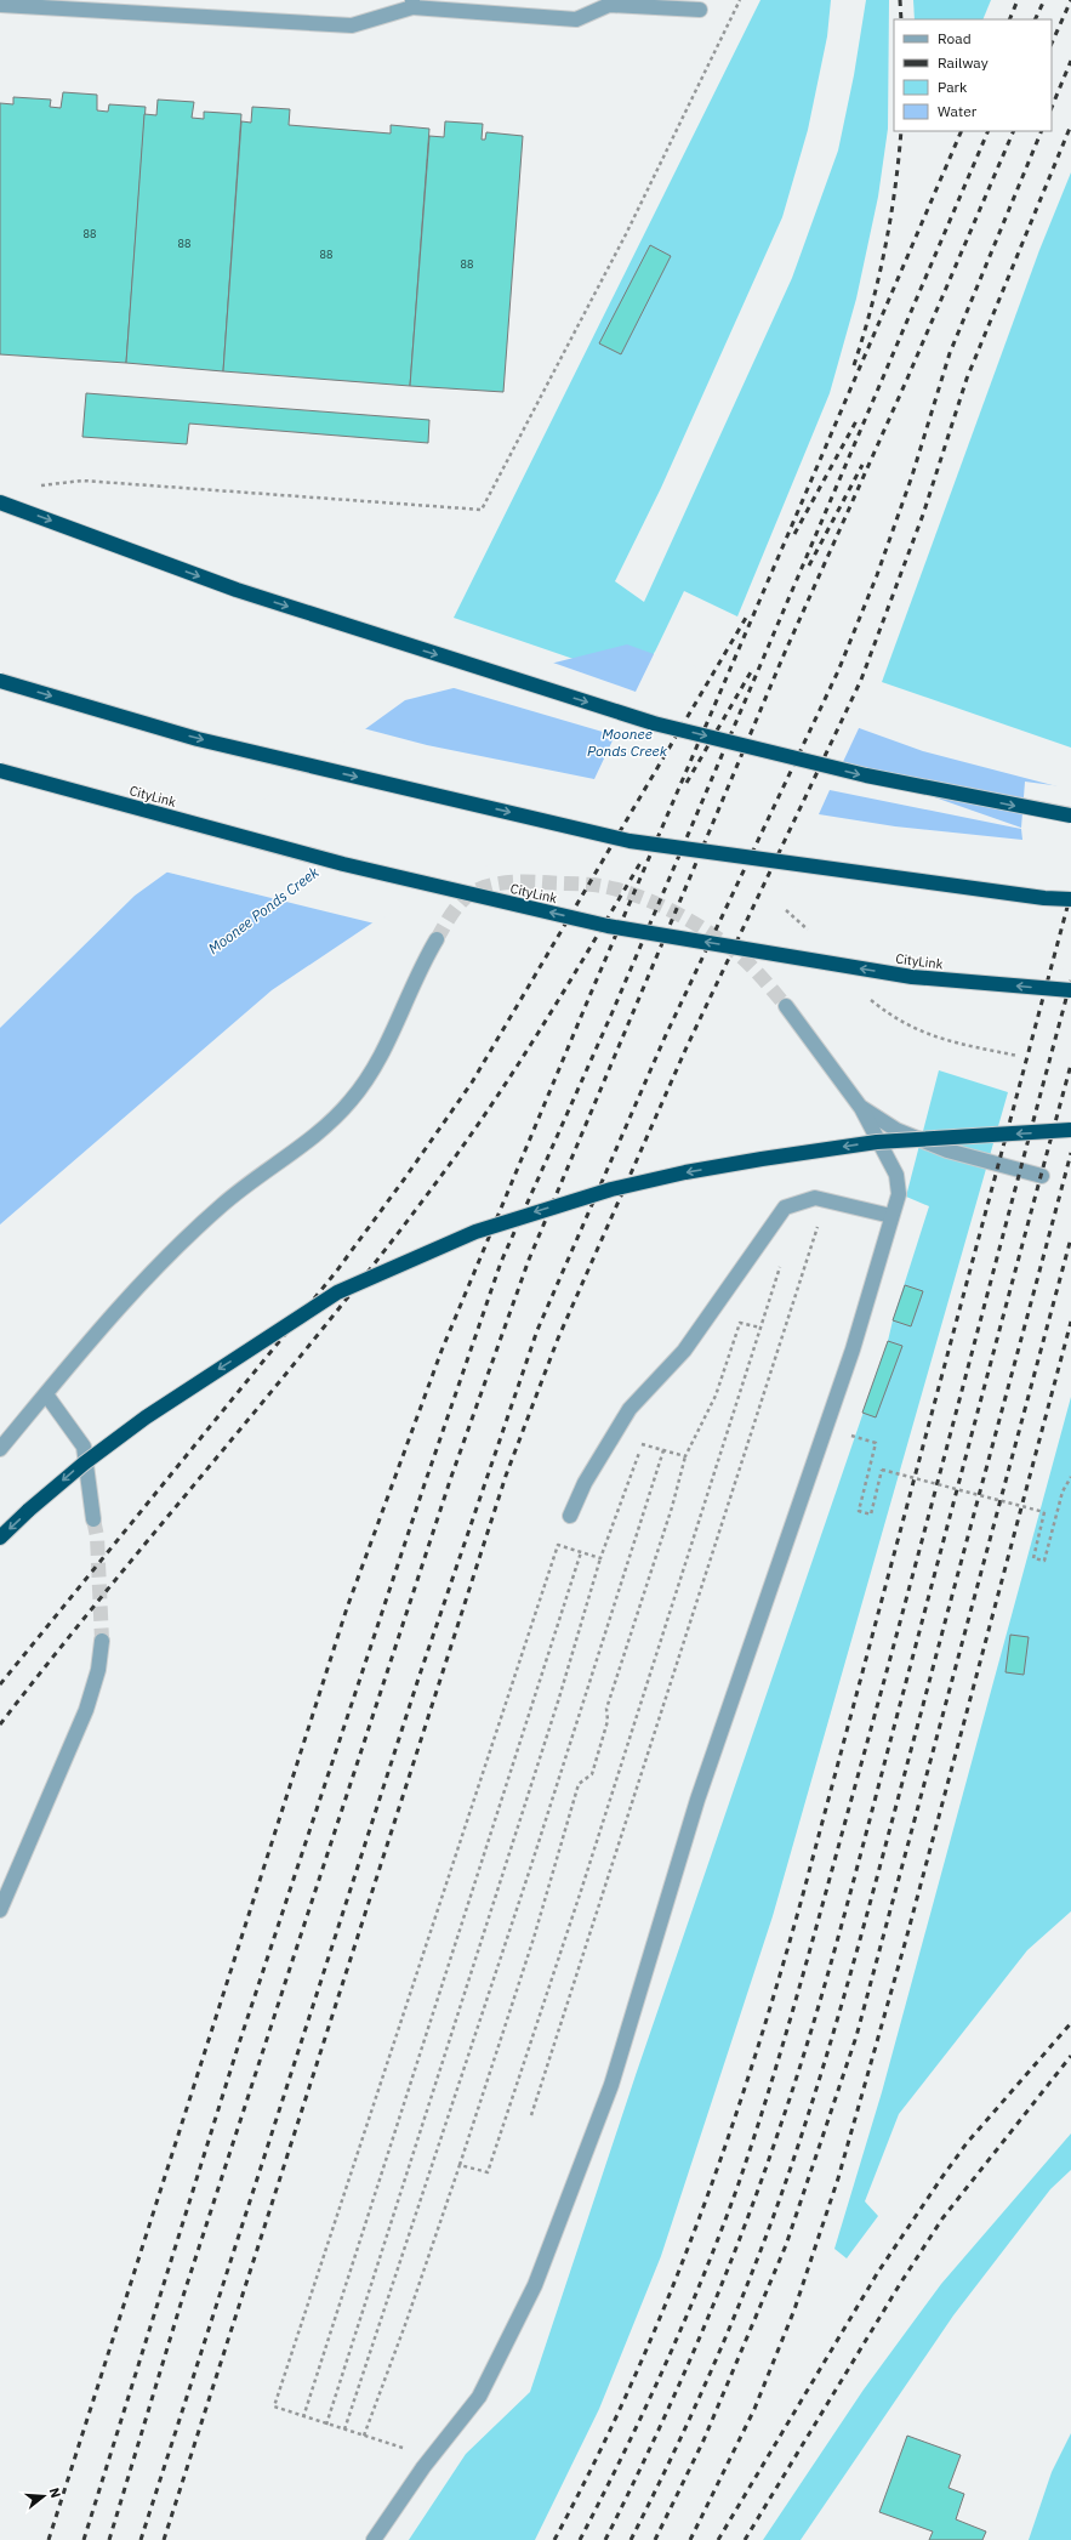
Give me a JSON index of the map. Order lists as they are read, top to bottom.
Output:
{
  "streets": {
    "highway": ["CityLink"]
  },
  "water": ["Moonee Ponds Creek"],
  "house_numbers": [
    "88",
    "88",
    "88",
    "88"
  ],
  "legend": [
    "Road",
    "Railway",
    "Park",
    "Water"
  ],
  "north": "right"
}
